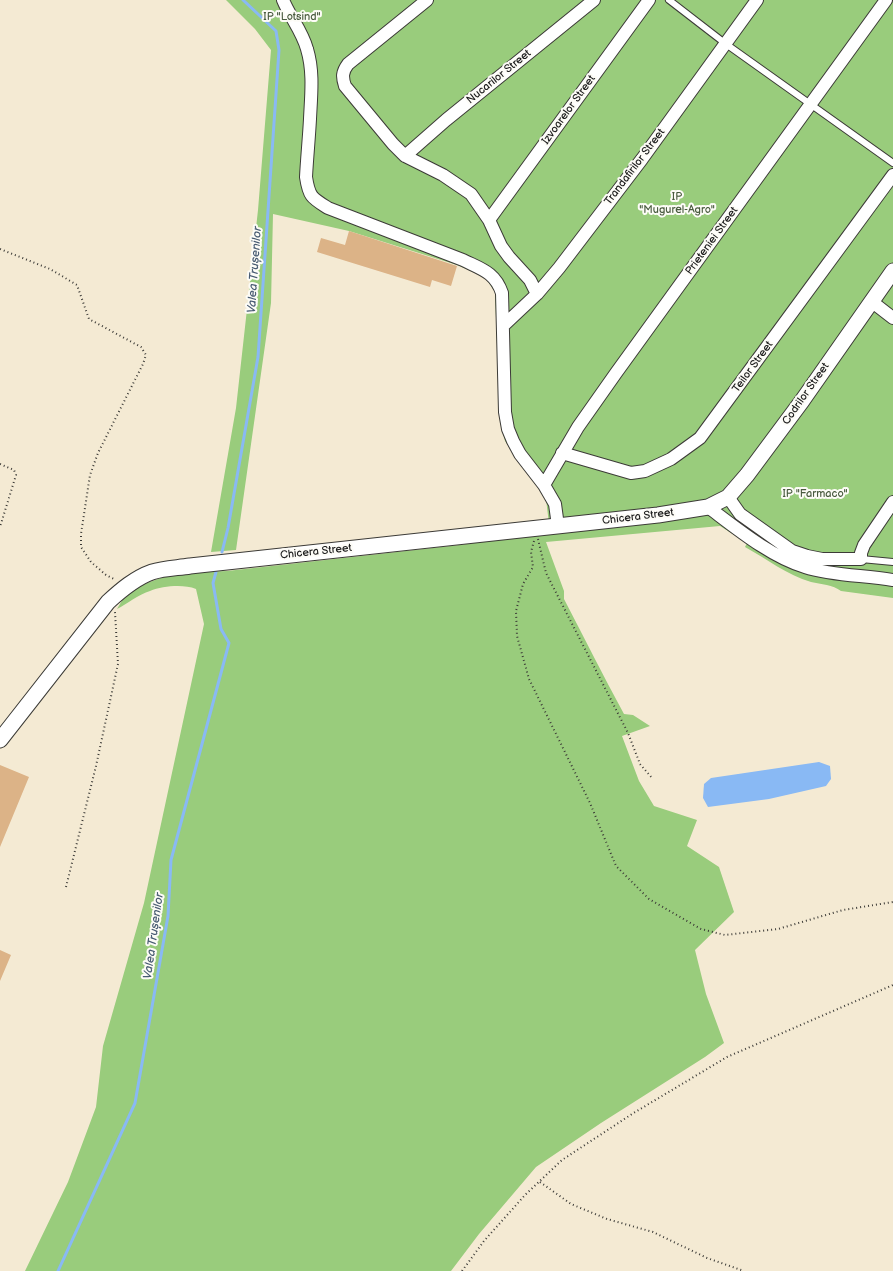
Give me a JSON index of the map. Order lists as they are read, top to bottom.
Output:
{
  "streets": {
    "street": [
      "Nucarilor Street",
      "Izvoarelor Street",
      "Trandafirilor Street",
      "Prieteniei Street",
      "Teilor Street",
      "Codrilor Street",
      "Chicera Street"
    ]
  },
  "crossings": [
    ["Prieteniei Street", "Teilor Street"],
    ["Codrilor Street", "Chicera Street"]
  ],
  "water": ["Valea Trușenilor"],
  "parks": ["IP \"Lotsind\"", "IP \"Mugurel-Agro\"", "IP \"Farmaco\""]
}
